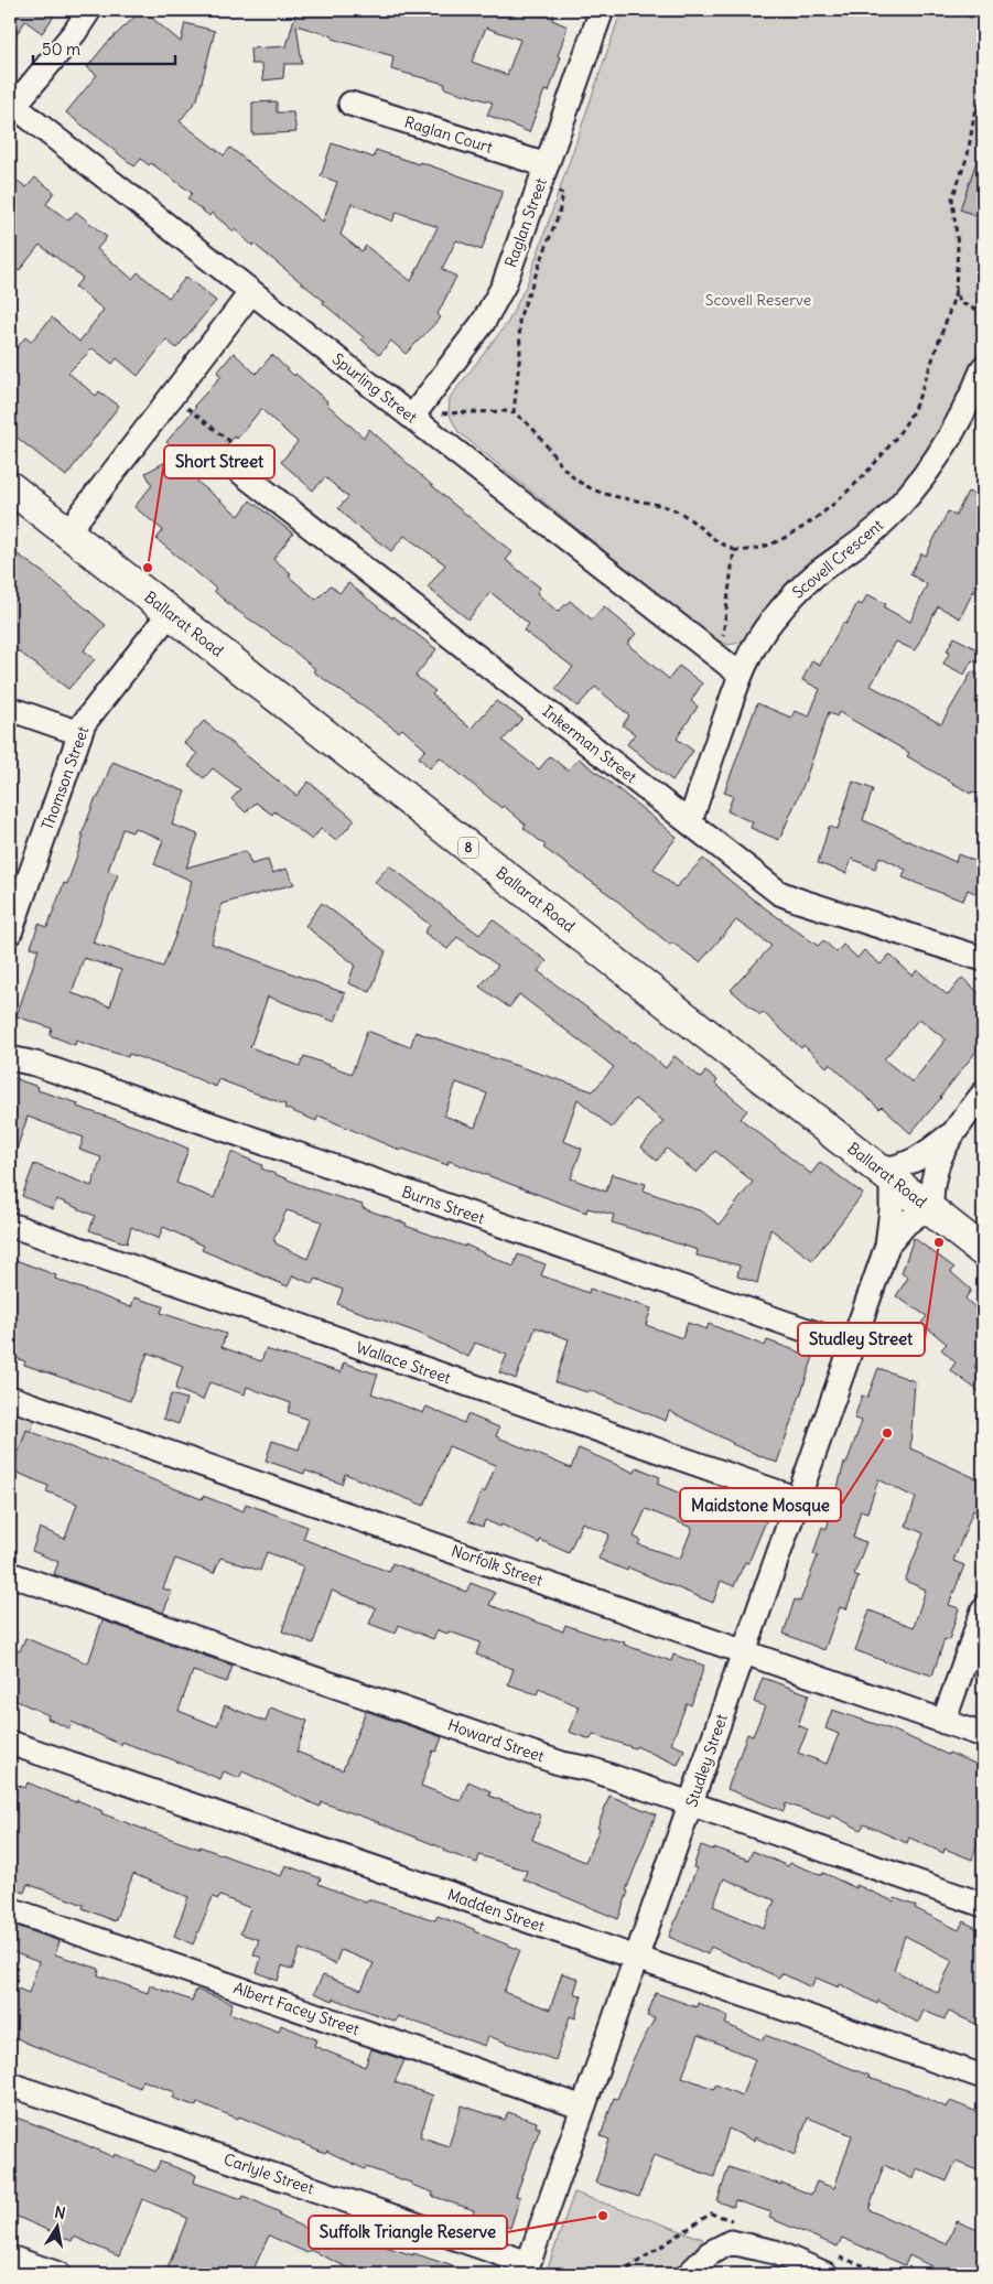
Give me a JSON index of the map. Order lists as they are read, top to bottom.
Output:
{
  "streets": {
    "highway": ["Ballarat Road", "8"],
    "street": [
      "Raglan Court",
      "Raglan Street",
      "Spurling Street",
      "Scovell Crescent",
      "Inkerman Street",
      "Thomson Street",
      "Burns Street",
      "Wallace Street",
      "Norfolk Street",
      "Howard Street",
      "Studley Street",
      "Madden Street",
      "Albert Facey Street",
      "Carlyle Street"
    ]
  },
  "crossings": [
    ["Raglan Court", "Raglan Street"],
    ["Raglan Street", "Spurling Street"],
    ["Spurling Street", "Scovell Crescent"],
    ["Scovell Crescent", "Inkerman Street"],
    ["Ballarat Road", "Thomson Street"],
    ["Ballarat Road", "Studley Street"],
    ["Burns Street", "Studley Street"],
    ["Wallace Street", "Studley Street"],
    ["Norfolk Street", "Studley Street"],
    ["Howard Street", "Studley Street"],
    ["Studley Street", "Madden Street"],
    ["Studley Street", "Albert Facey Street"],
    ["Studley Street", "Carlyle Street"]
  ],
  "parks": ["Scovell Reserve"],
  "places": [
    "Short Street",
    "Studley Street",
    "Maidstone Mosque",
    "Suffolk Triangle Reserve"
  ],
  "scale_bar": "50 m",
  "north": "top"
}
